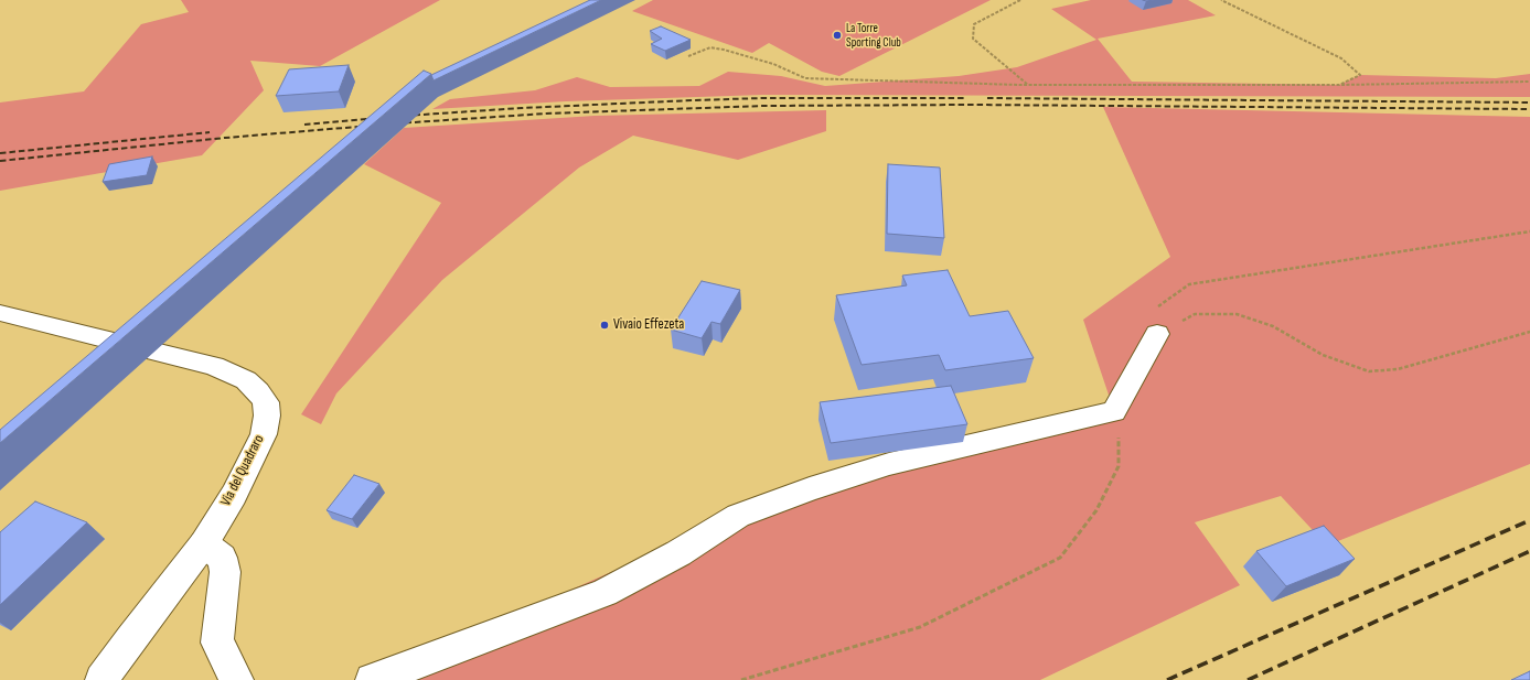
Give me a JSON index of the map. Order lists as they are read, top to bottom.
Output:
{
  "streets": {
    "street": ["Via del Quadraro"]
  },
  "places": ["La Torre Sporting Club", "Vivaio Effezeta"]
}
